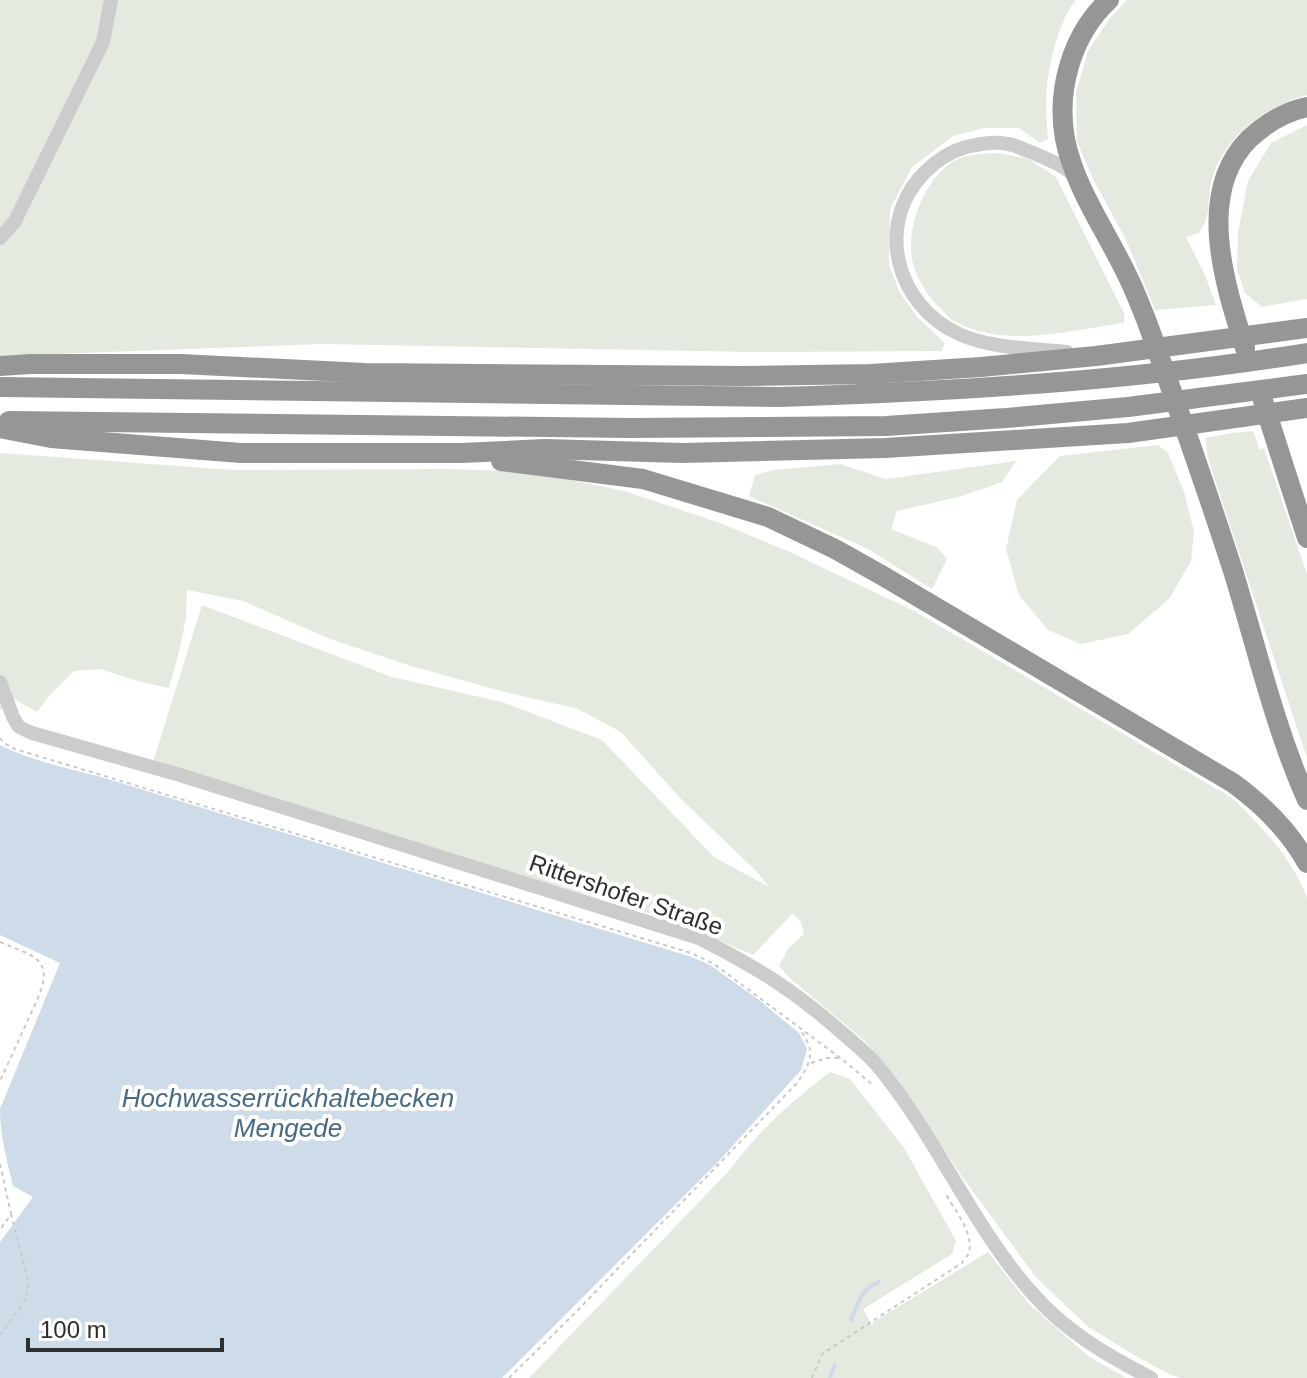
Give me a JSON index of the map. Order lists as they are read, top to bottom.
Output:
{
  "streets": {
    "street": ["Rittershofer Straße"]
  },
  "water": ["Hochwasserrückhaltebecken Mengede"],
  "scale_bar": "100 m"
}
